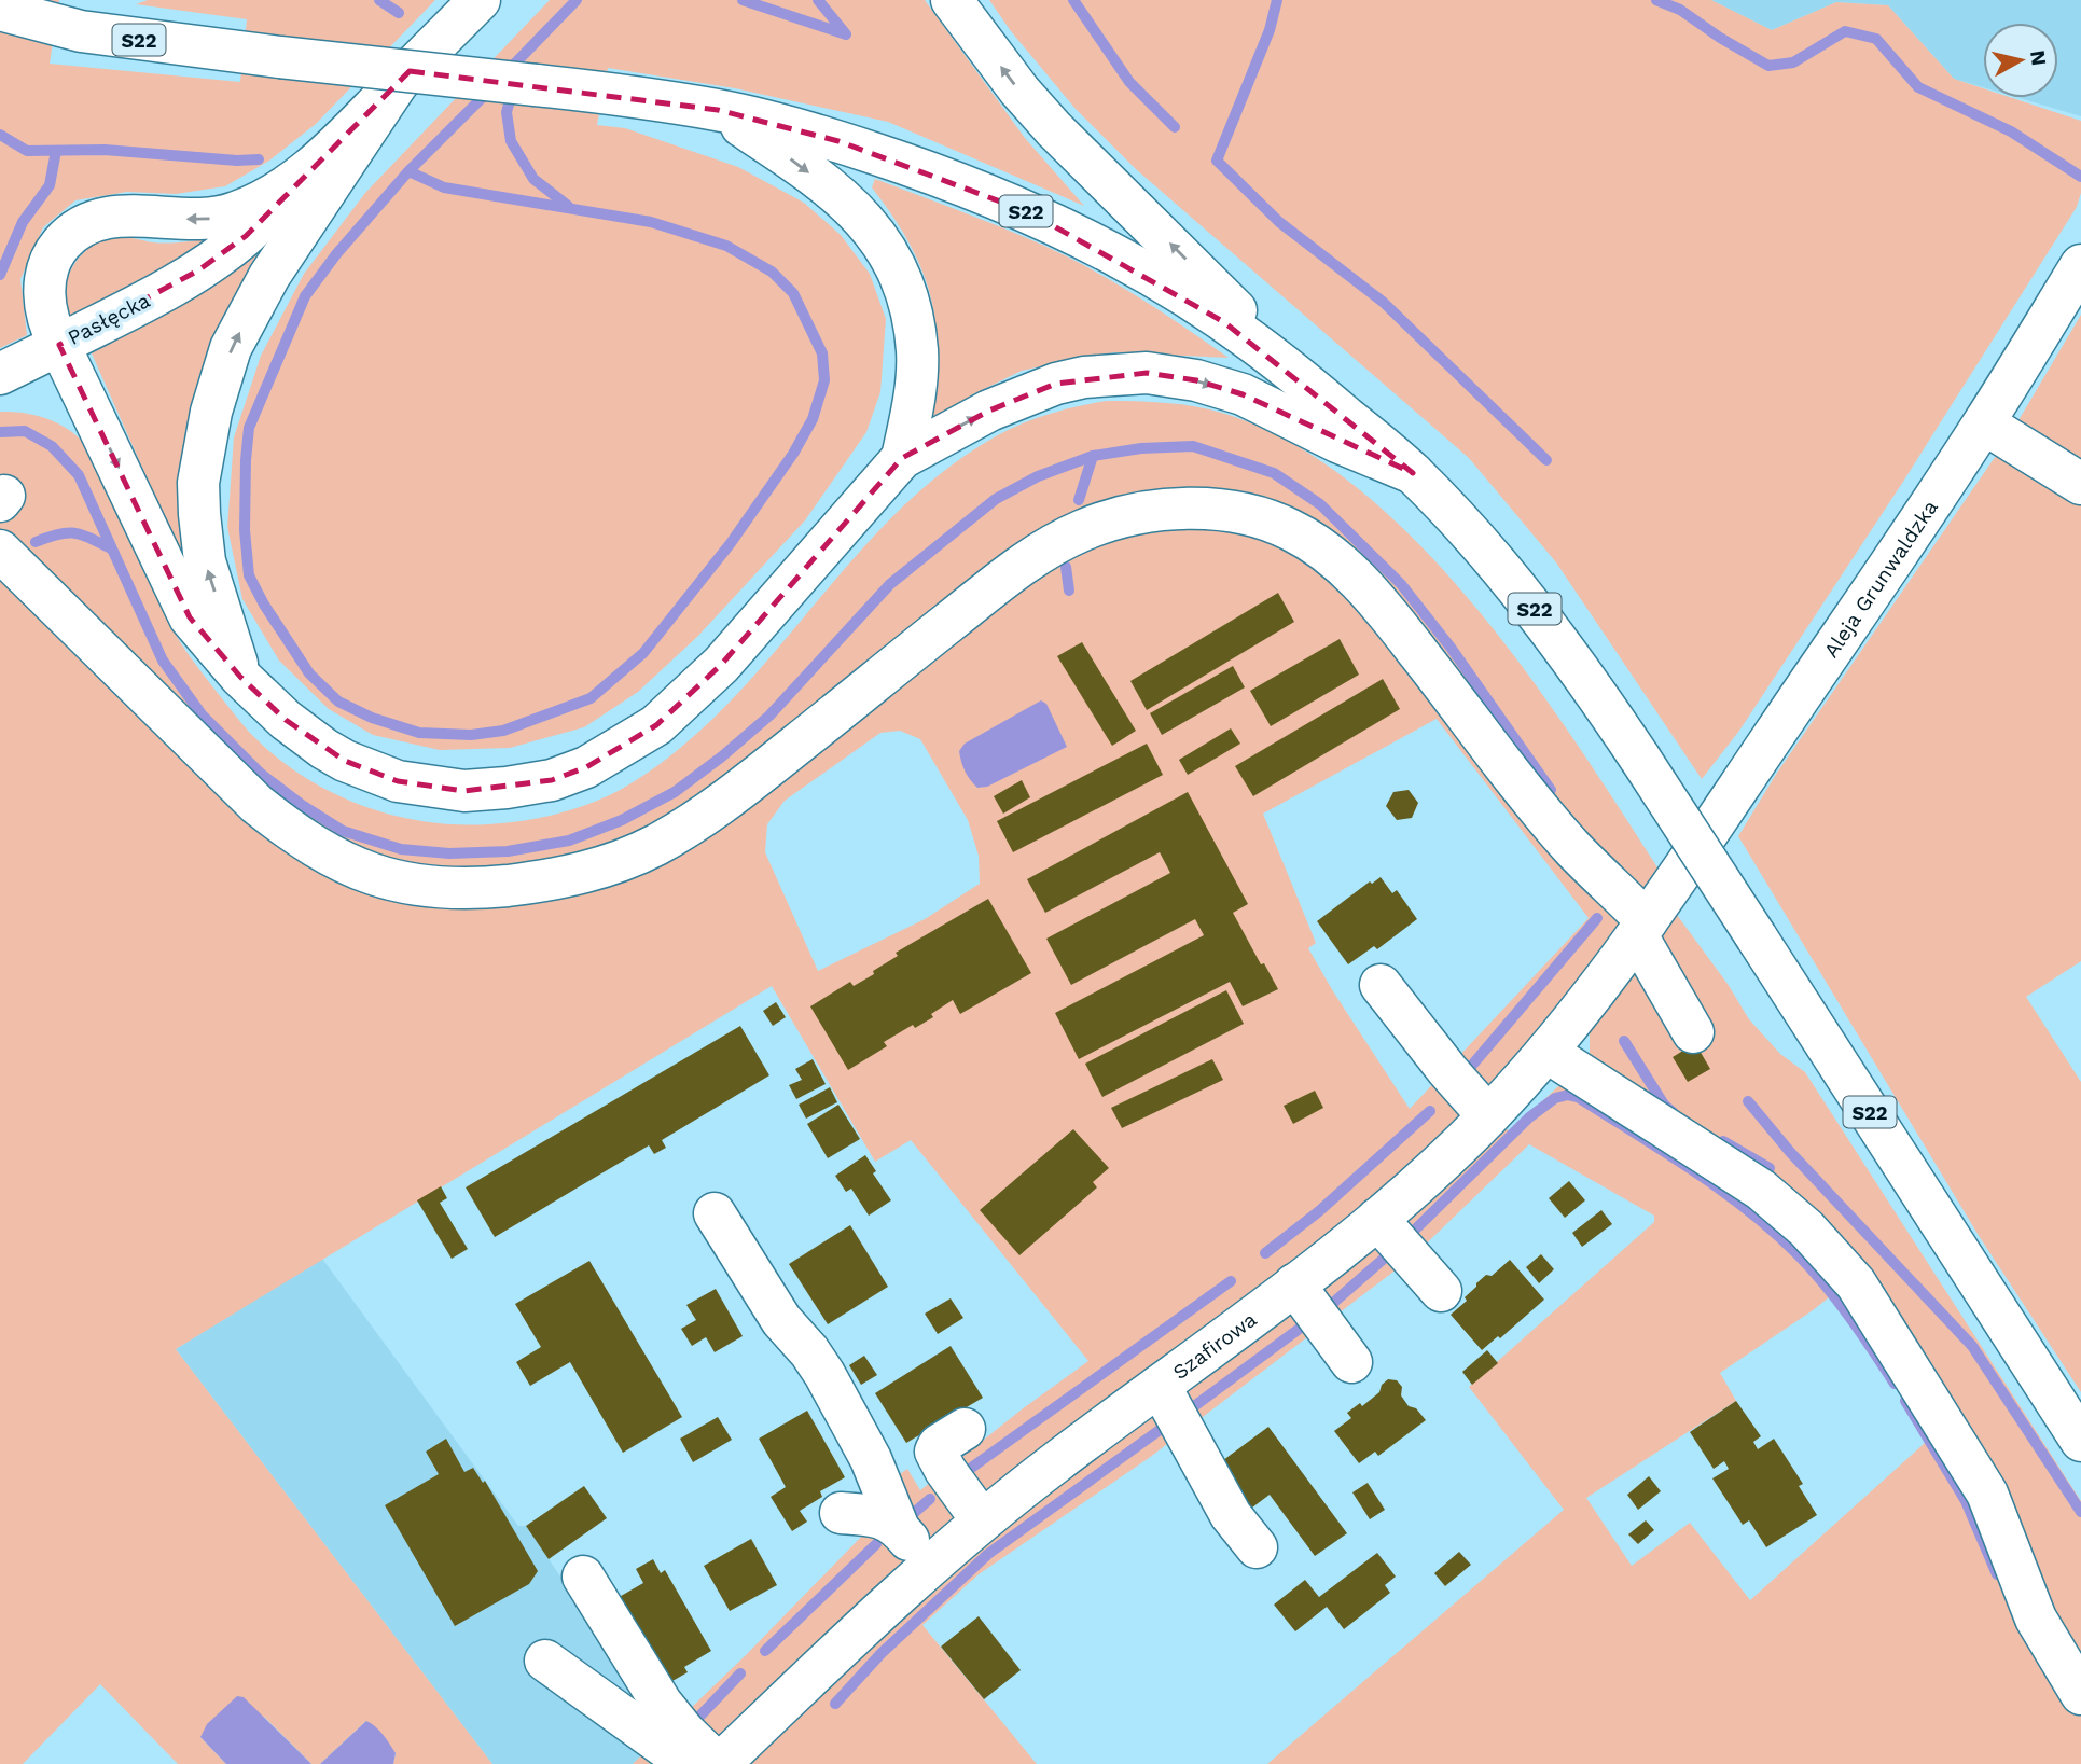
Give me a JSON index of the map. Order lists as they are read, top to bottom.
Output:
{
  "streets": {
    "main road": [
      "S22",
      "Pasłęcka",
      "Aleja Grunwaldzka",
      "Szafirowa"
    ]
  },
  "crossings": [
    ["Aleja Grunwaldzka", "Szafirowa"]
  ],
  "north": "right"
}
